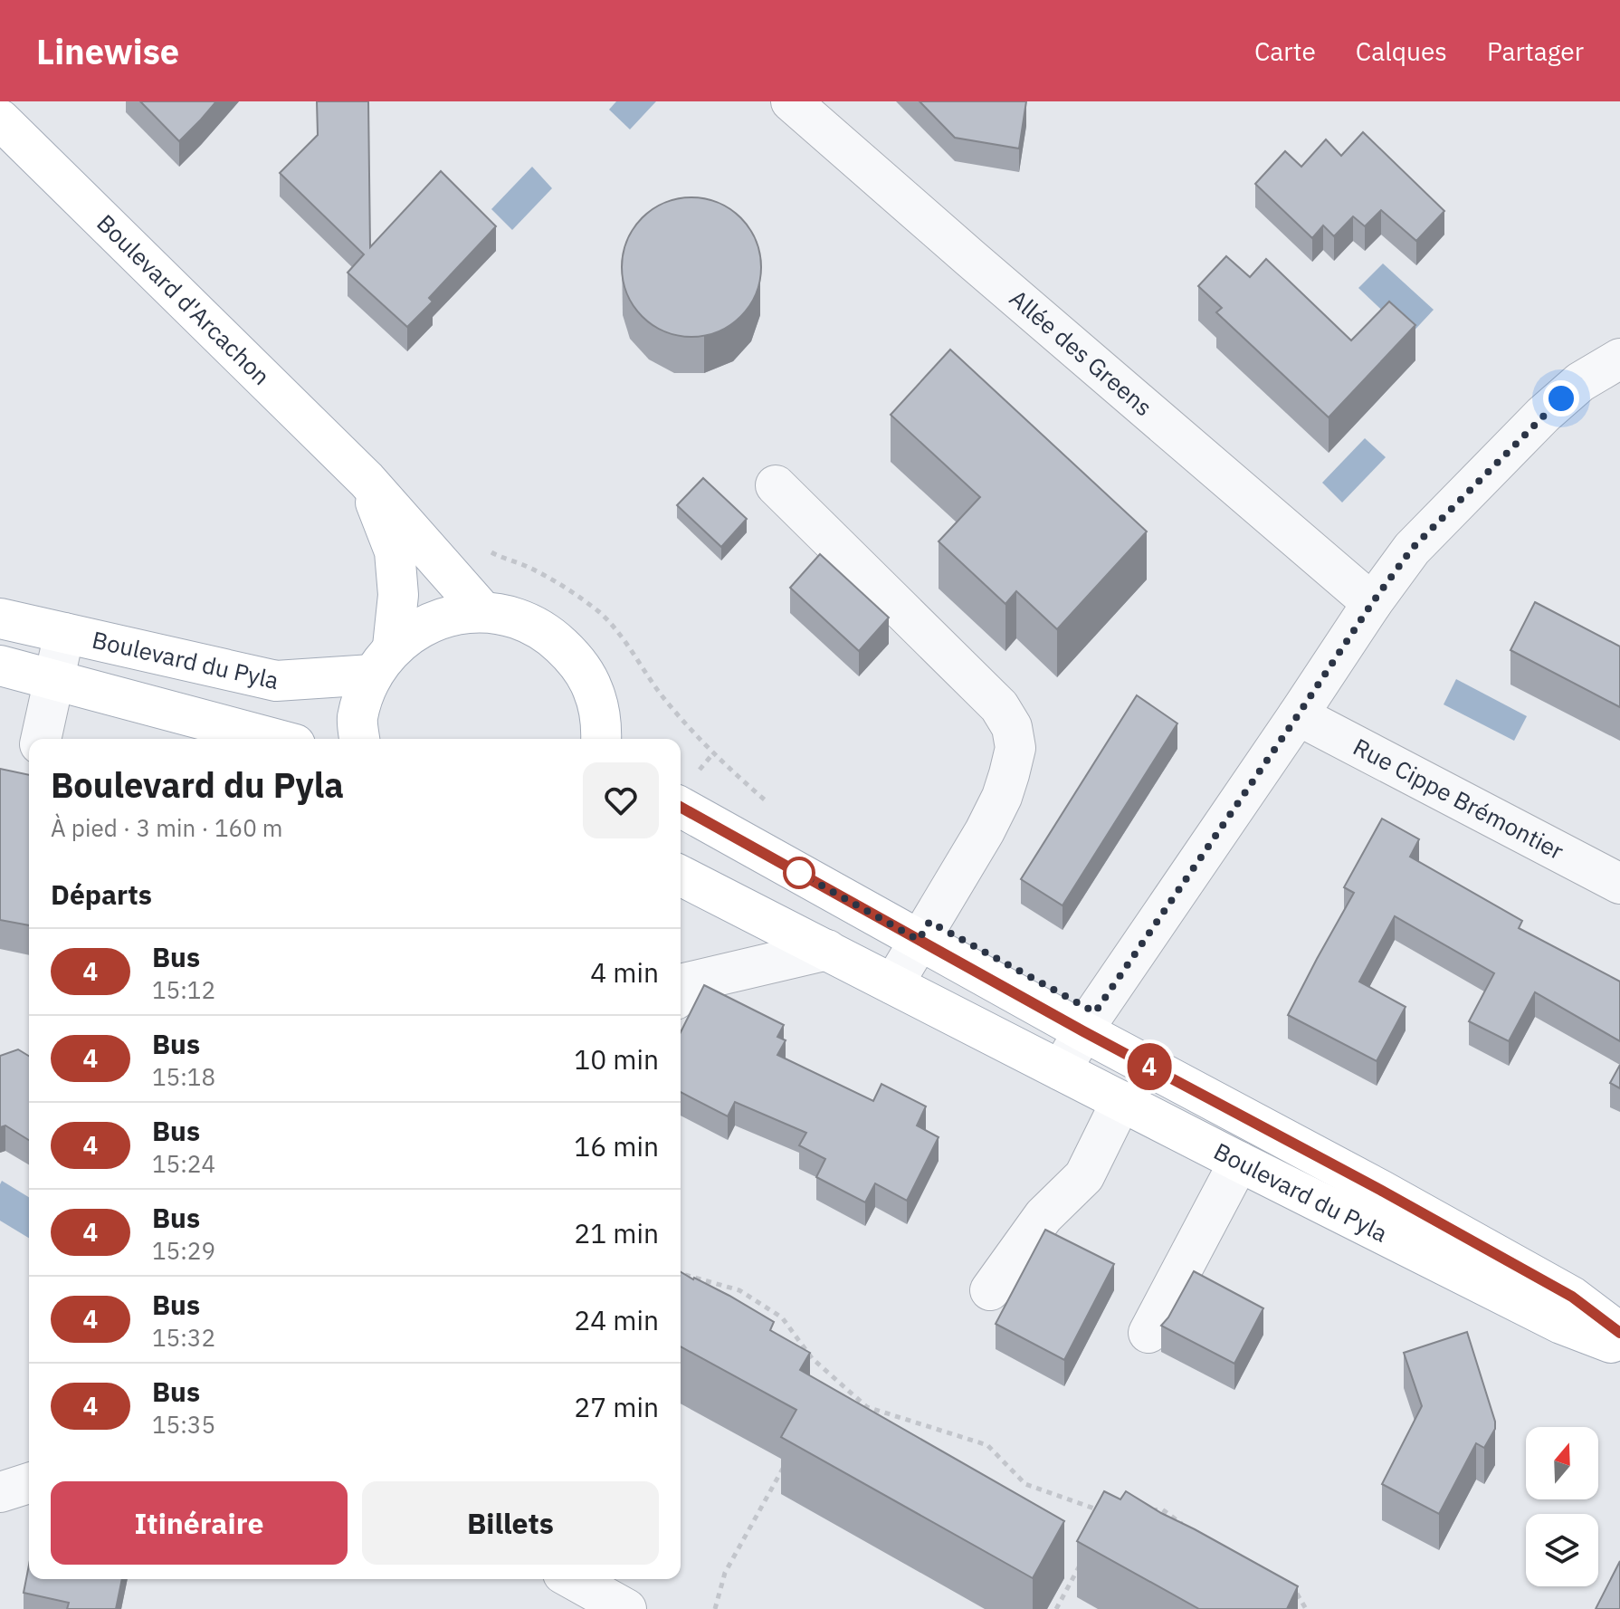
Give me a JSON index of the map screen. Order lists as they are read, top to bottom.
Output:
{
  "streets": {
    "main road": ["Boulevard d'Arcachon", "Boulevard du Pyla"],
    "street": ["Allée des Greens", "Rue Cippe Brémontier"]
  },
  "crossings": [
    ["Boulevard d'Arcachon", "Boulevard du Pyla"]
  ],
  "lines": ["bus line 4"],
  "north": "top",
  "page": {
    "header": "Linewise",
    "nav": ["Carte", "Calques", "Partager"],
    "on_map": "4",
    "heading": [
      ["Boulevard du Pyla", "À pied · 3 min · 160 m"],
      "Départs"
    ],
    "list": [
      {
        "mark": "4",
        "name": "Bus",
        "note": "15:12",
        "value": "4 min"
      },
      {
        "mark": "4",
        "name": "Bus",
        "note": "15:18",
        "value": "10 min"
      },
      {
        "mark": "4",
        "name": "Bus",
        "note": "15:24",
        "value": "16 min"
      },
      {
        "mark": "4",
        "name": "Bus",
        "note": "15:29",
        "value": "21 min"
      },
      {
        "mark": "4",
        "name": "Bus",
        "note": "15:32",
        "value": "24 min"
      },
      {
        "mark": "4",
        "name": "Bus",
        "note": "15:35",
        "value": "27 min"
      }
    ],
    "buttons": ["Itinéraire", "Billets"]
  }
}
